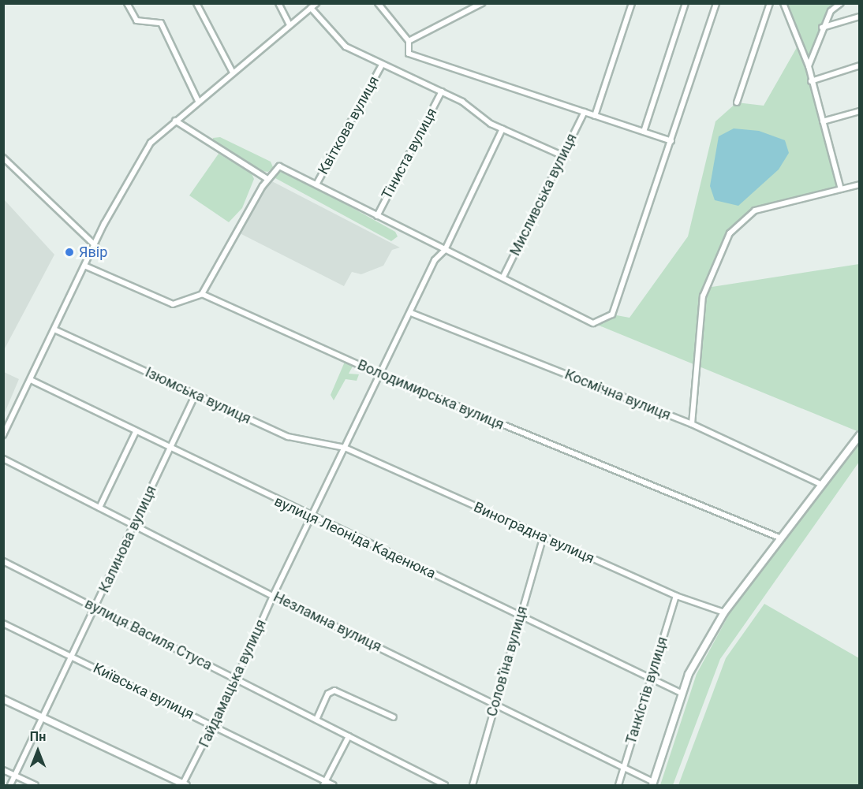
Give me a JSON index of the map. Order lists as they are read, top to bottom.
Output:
{
  "streets": {
    "street": [
      "Квіткова вулиця",
      "Тіниста вулиця",
      "Мисливська вулиця",
      "Володимирська вулиця",
      "Космічна вулиця",
      "Ізюмська вулиця",
      "Виноградна вулиця",
      "вулиця Леоніда Каденюка",
      "Калинова вулиця",
      "Незламна вулиця",
      "вулиця Василя Стуса",
      "Солов'їна вулиця",
      "Гайдамацька вулиця",
      "Танкістів вулиця",
      "Київська вулиця"
    ]
  },
  "crossings": [
    ["Володимирська вулиця", "Гайдамацька вулиця"],
    ["Космічна вулиця", "Гайдамацька вулиця"],
    ["Ізюмська вулиця", "Виноградна вулиця"],
    ["Ізюмська вулиця", "Калинова вулиця"],
    ["Ізюмська вулиця", "Гайдамацька вулиця"],
    ["Виноградна вулиця", "Солов'їна вулиця"],
    ["Виноградна вулиця", "Гайдамацька вулиця"],
    ["Виноградна вулиця", "Танкістів вулиця"],
    ["вулиця Леоніда Каденюка", "Калинова вулиця"],
    ["вулиця Леоніда Каденюка", "Солов'їна вулиця"],
    ["вулиця Леоніда Каденюка", "Гайдамацька вулиця"],
    ["вулиця Леоніда Каденюка", "Танкістів вулиця"],
    ["Калинова вулиця", "Незламна вулиця"],
    ["Калинова вулиця", "вулиця Василя Стуса"],
    ["Калинова вулиця", "Київська вулиця"],
    ["Незламна вулиця", "Солов'їна вулиця"],
    ["Незламна вулиця", "Гайдамацька вулиця"],
    ["Незламна вулиця", "Танкістів вулиця"],
    ["вулиця Василя Стуса", "Гайдамацька вулиця"],
    ["Гайдамацька вулиця", "Київська вулиця"]
  ],
  "places": ["Явiр"],
  "north": "top"
}
